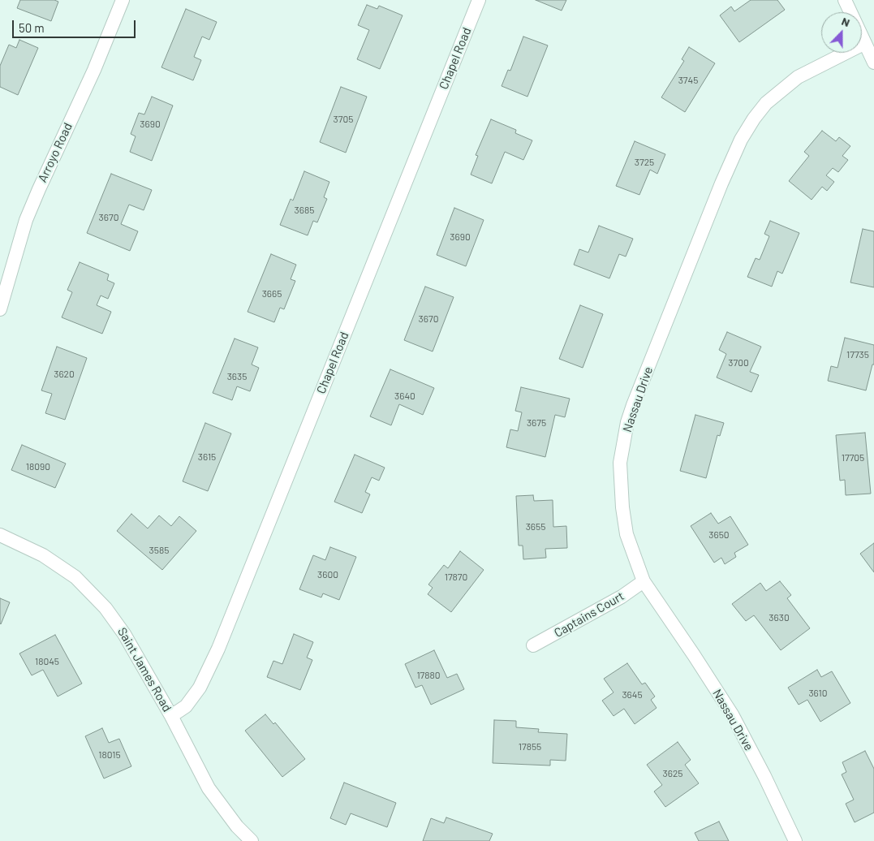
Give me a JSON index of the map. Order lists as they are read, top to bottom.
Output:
{
  "streets": {
    "street": [
      "Chapel Road",
      "Arroyo Road",
      "Nassau Drive",
      "Captains Court",
      "Saint James Road"
    ]
  },
  "crossings": [
    ["Chapel Road", "Saint James Road"],
    ["Nassau Drive", "Captains Court"]
  ],
  "house_numbers": [
    "3745",
    "3705",
    "3690",
    "3725",
    "3685",
    "3670",
    "3690",
    "3665",
    "3670",
    "17735",
    "3700",
    "3620",
    "3635",
    "3640",
    "3675",
    "3615",
    "17705",
    "18090",
    "3655",
    "3650",
    "3585",
    "3600",
    "17870",
    "3630",
    "18045",
    "17880",
    "3610",
    "3645",
    "17855",
    "18015",
    "3625"
  ],
  "scale_bar": "50 m",
  "north": "top"
}
